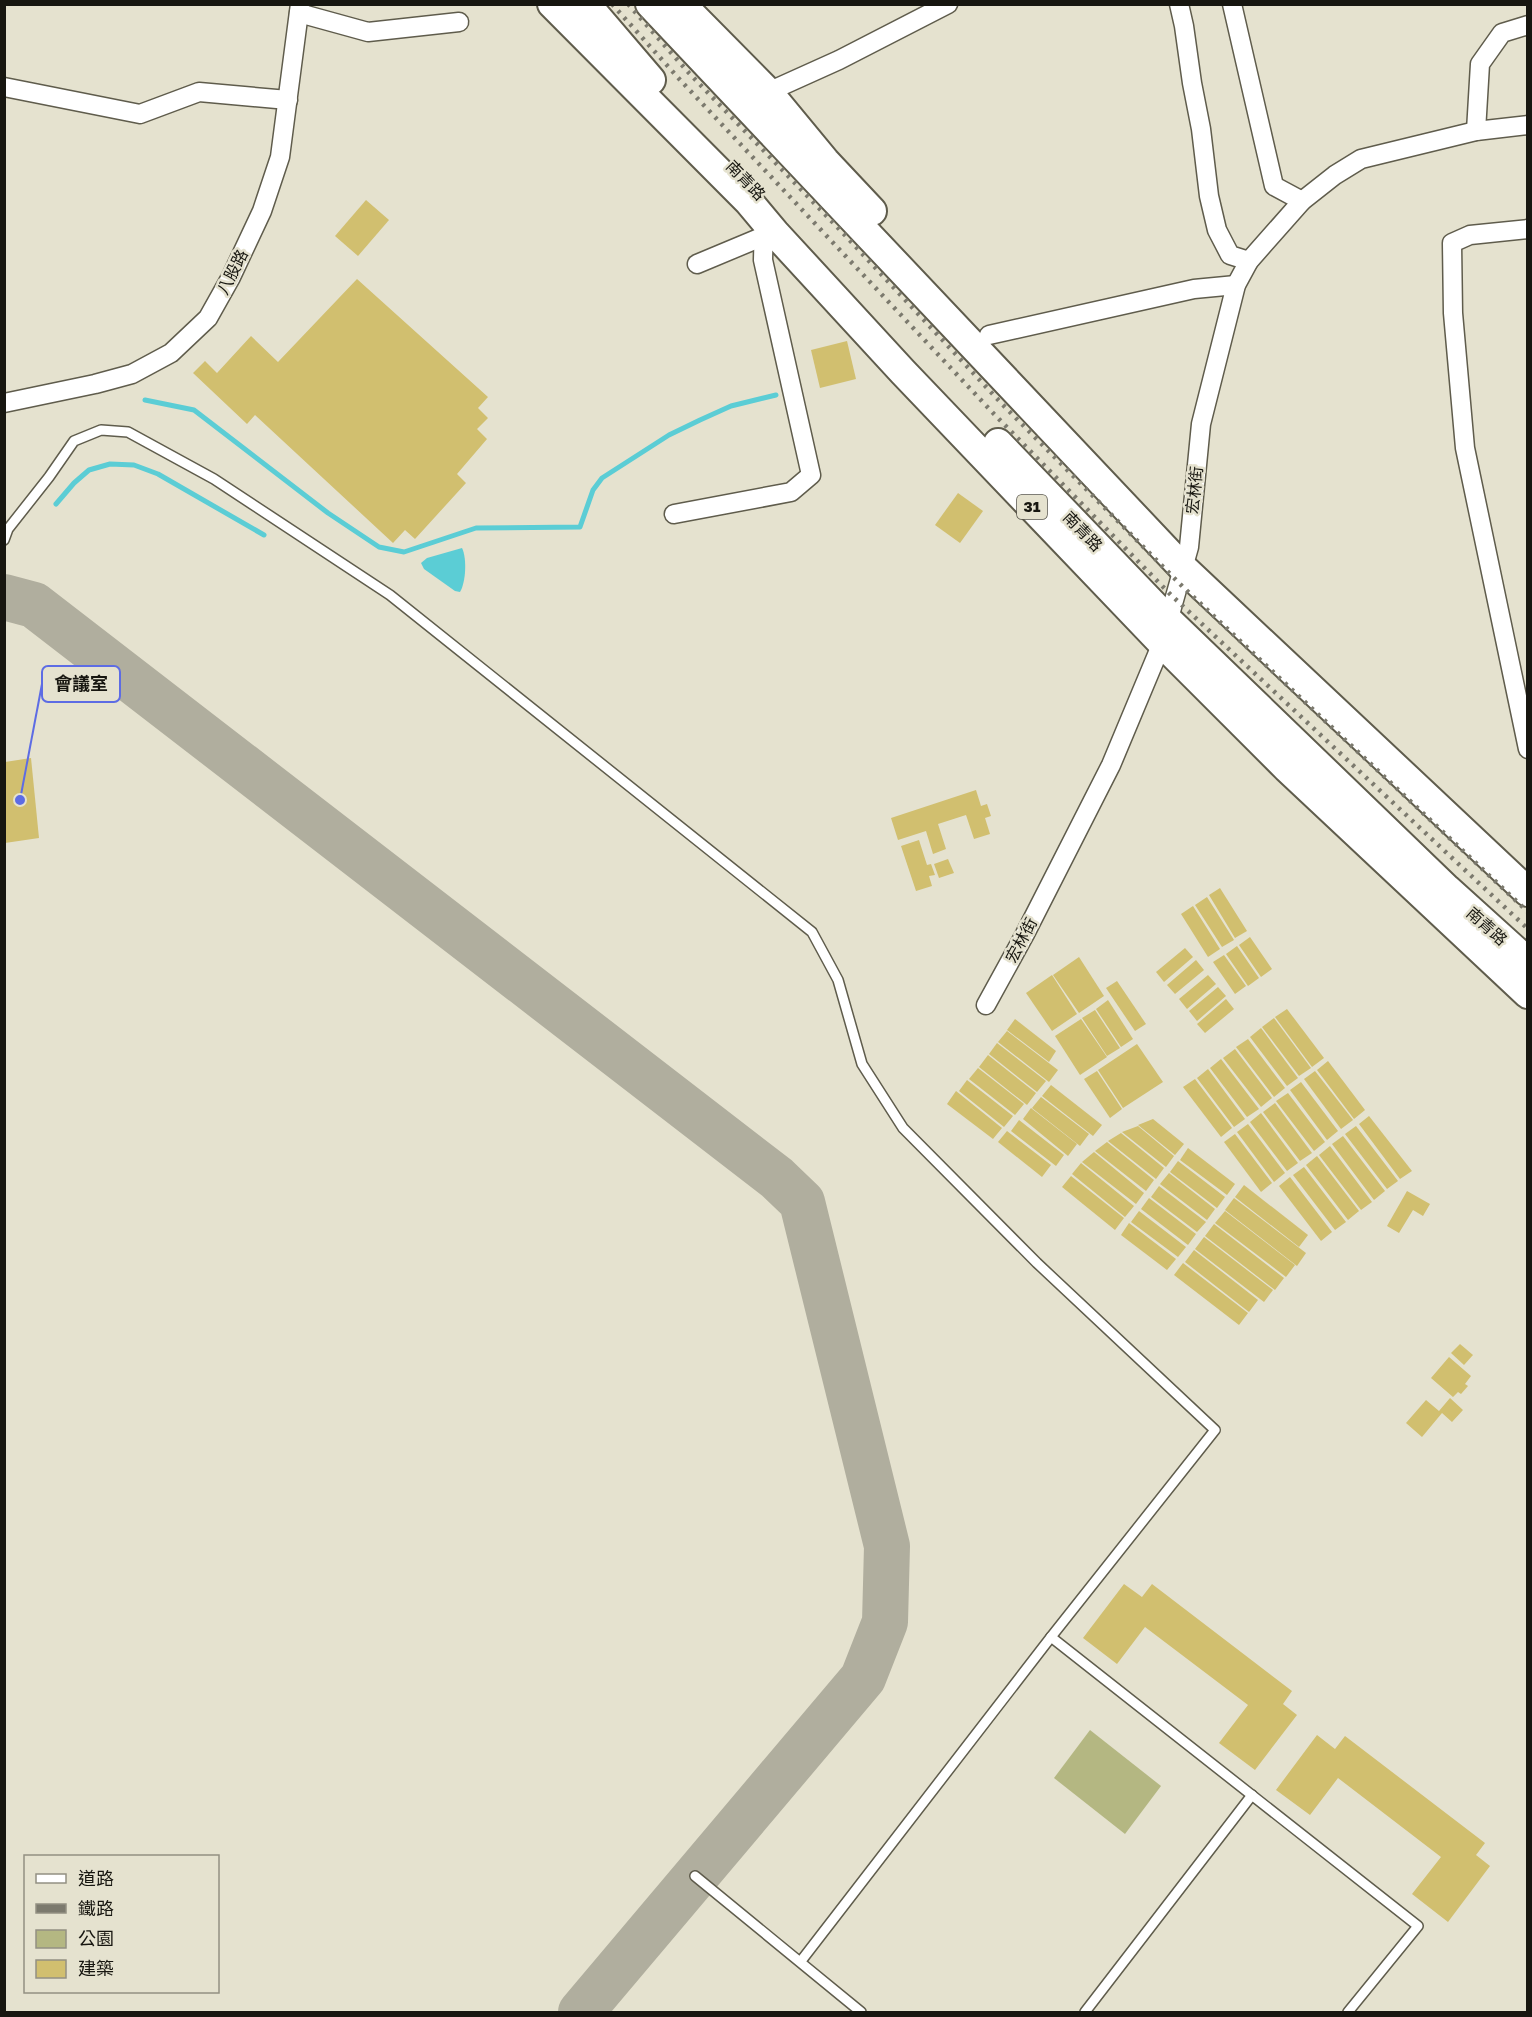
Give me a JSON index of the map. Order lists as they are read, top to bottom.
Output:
{
  "streets": {
    "main road": ["南青路", "31"],
    "street": ["八股路", "宏林街"]
  },
  "crossings": [
    ["南青路", "宏林街"],
    ["南青路", "31"],
    ["宏林街", "31"]
  ],
  "places": ["會議室"],
  "legend": [
    "道路",
    "鐵路",
    "公園",
    "建築"
  ]
}
